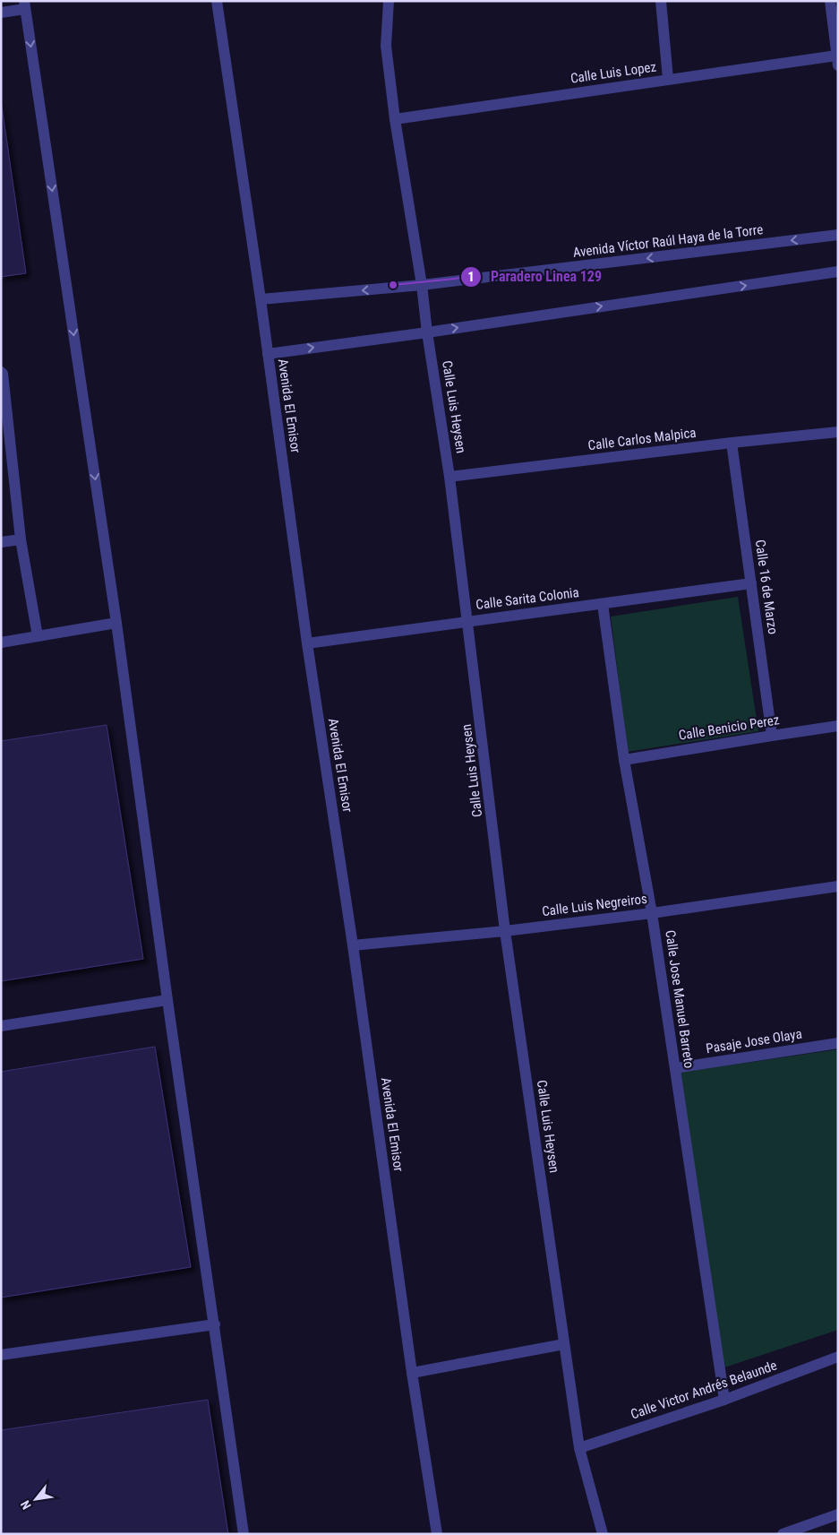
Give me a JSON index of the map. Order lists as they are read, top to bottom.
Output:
{
  "streets": {
    "street": [
      "Calle Luis Lopez",
      "Avenida Víctor Raúl Haya de la Torre",
      "Avenida El Emisor",
      "Calle Luis Heysen",
      "Calle Carlos Malpica",
      "Calle 16 de Marzo",
      "Calle Sarita Colonia",
      "Calle Benicio Perez",
      "Calle Luis Negreiros",
      "Calle Jose Manuel Barreto",
      "Pasaje Jose Olaya",
      "Calle Victor Andrés Belaunde"
    ]
  },
  "crossings": [
    ["Calle Luis Lopez", "Calle Luis Heysen"],
    ["Avenida Víctor Raúl Haya de la Torre", "Avenida El Emisor"],
    ["Avenida Víctor Raúl Haya de la Torre", "Calle Luis Heysen"],
    ["Avenida El Emisor", "Calle Sarita Colonia"],
    ["Avenida El Emisor", "Calle Luis Negreiros"],
    ["Calle Luis Heysen", "Calle Carlos Malpica"],
    ["Calle Luis Heysen", "Calle Sarita Colonia"],
    ["Calle Luis Heysen", "Calle Luis Negreiros"],
    ["Calle Luis Heysen", "Calle Victor Andrés Belaunde"],
    ["Calle Carlos Malpica", "Calle 16 de Marzo"],
    ["Calle 16 de Marzo", "Calle Sarita Colonia"],
    ["Calle 16 de Marzo", "Calle Benicio Perez"],
    ["Calle Sarita Colonia", "Calle Jose Manuel Barreto"],
    ["Calle Benicio Perez", "Calle Jose Manuel Barreto"],
    ["Calle Luis Negreiros", "Calle Jose Manuel Barreto"],
    ["Calle Jose Manuel Barreto", "Pasaje Jose Olaya"],
    ["Calle Jose Manuel Barreto", "Calle Victor Andrés Belaunde"]
  ],
  "places": ["Paradero Linea 129"],
  "north": "bottom left"
}
